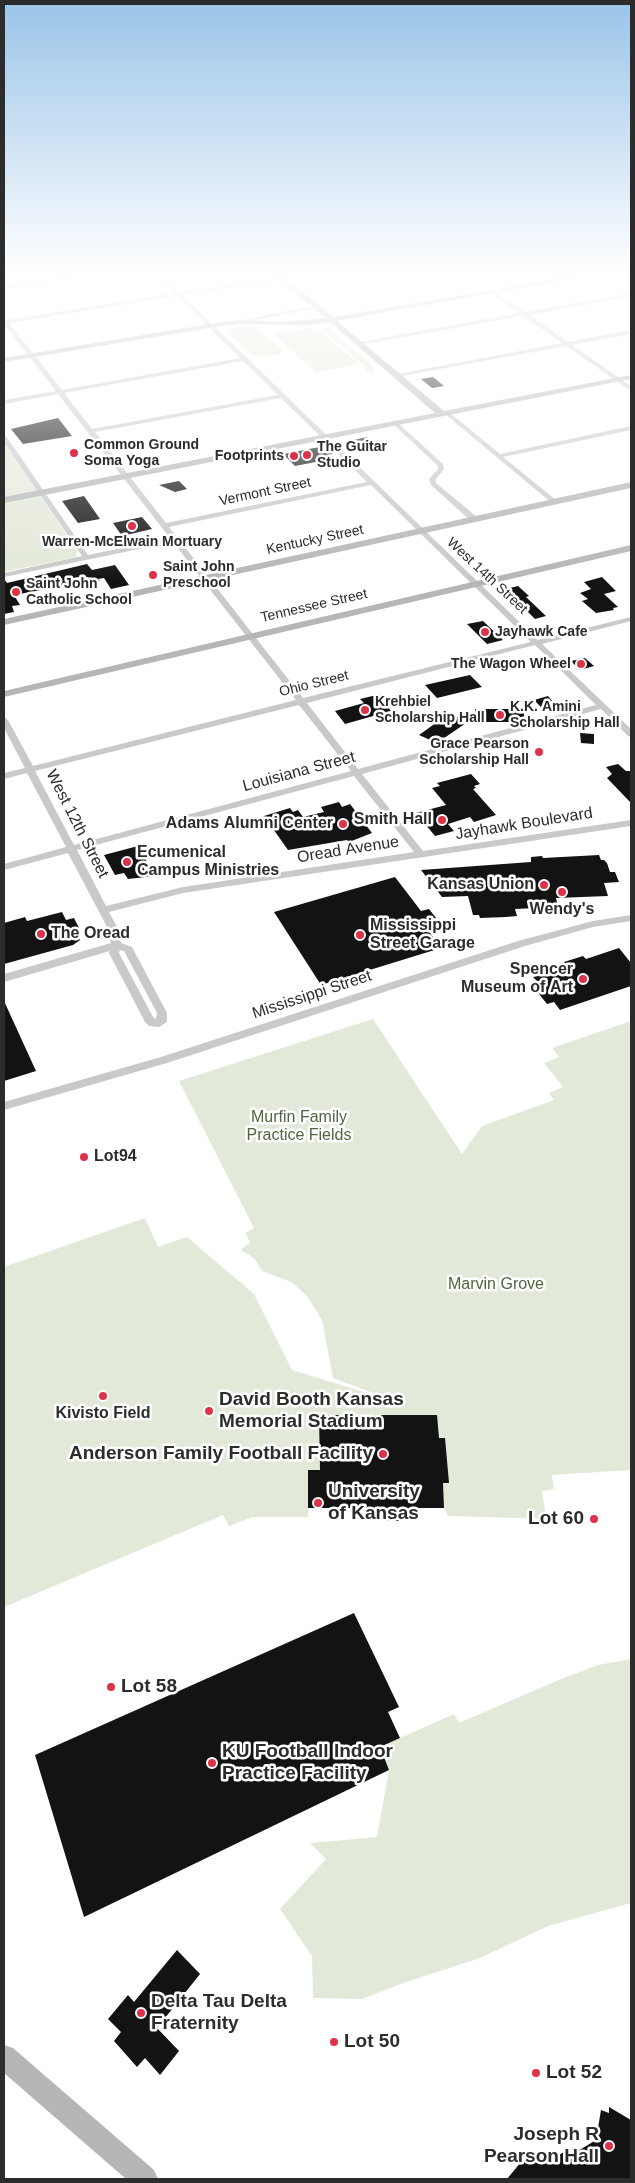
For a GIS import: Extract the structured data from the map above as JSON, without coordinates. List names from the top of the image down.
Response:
{
  "streets": {
    "main road": ["Kentucky Street", "Tennessee Street"],
    "street": [
      "Vermont Street",
      "West 14th Street",
      "Ohio Street",
      "Louisiana Street",
      "West 12th Street",
      "Jayhawk Boulevard",
      "Oread Avenue",
      "Mississippi Street"
    ]
  },
  "crossings": [
    ["Vermont Street", "West 14th Street"],
    ["Kentucky Street", "West 14th Street"],
    ["West 14th Street", "Tennessee Street"],
    ["West 14th Street", "Ohio Street"],
    ["West 14th Street", "Louisiana Street"],
    ["Ohio Street", "West 12th Street"],
    ["Louisiana Street", "West 12th Street"],
    ["West 12th Street", "Oread Avenue"],
    ["Jayhawk Boulevard", "Oread Avenue"]
  ],
  "parks": ["Murfin Family Practice Fields", "Marvin Grove"],
  "places": [
    "Common Ground Soma Yoga",
    "The Guitar Studio",
    "Footprints",
    "Warren-McElwain Mortuary",
    "Saint John Preschool",
    "Saint John Catholic School",
    "Jayhawk Cafe",
    "The Wagon Wheel",
    "Krehbiel Scholarship Hall",
    "K.K. Amini Scholarship Hall",
    "Grace Pearson Scholarship Hall",
    "Smith Hall",
    "Adams Alumni Center",
    "Ecumenical Campus Ministries",
    "Kansas Union",
    "Wendy's",
    "The Oread",
    "Mississippi Street Garage",
    "Spencer Museum of Art",
    "Lot94",
    "Kivisto Field",
    "David Booth Kansas Memorial Stadium",
    "Anderson Family Football Facility",
    "University of Kansas",
    "Lot 60",
    "Lot 58",
    "KU Football Indoor Practice Facility",
    "Delta Tau Delta Fraternity",
    "Lot 50",
    "Lot 52",
    "Joseph R Pearson Hall"
  ]
}
